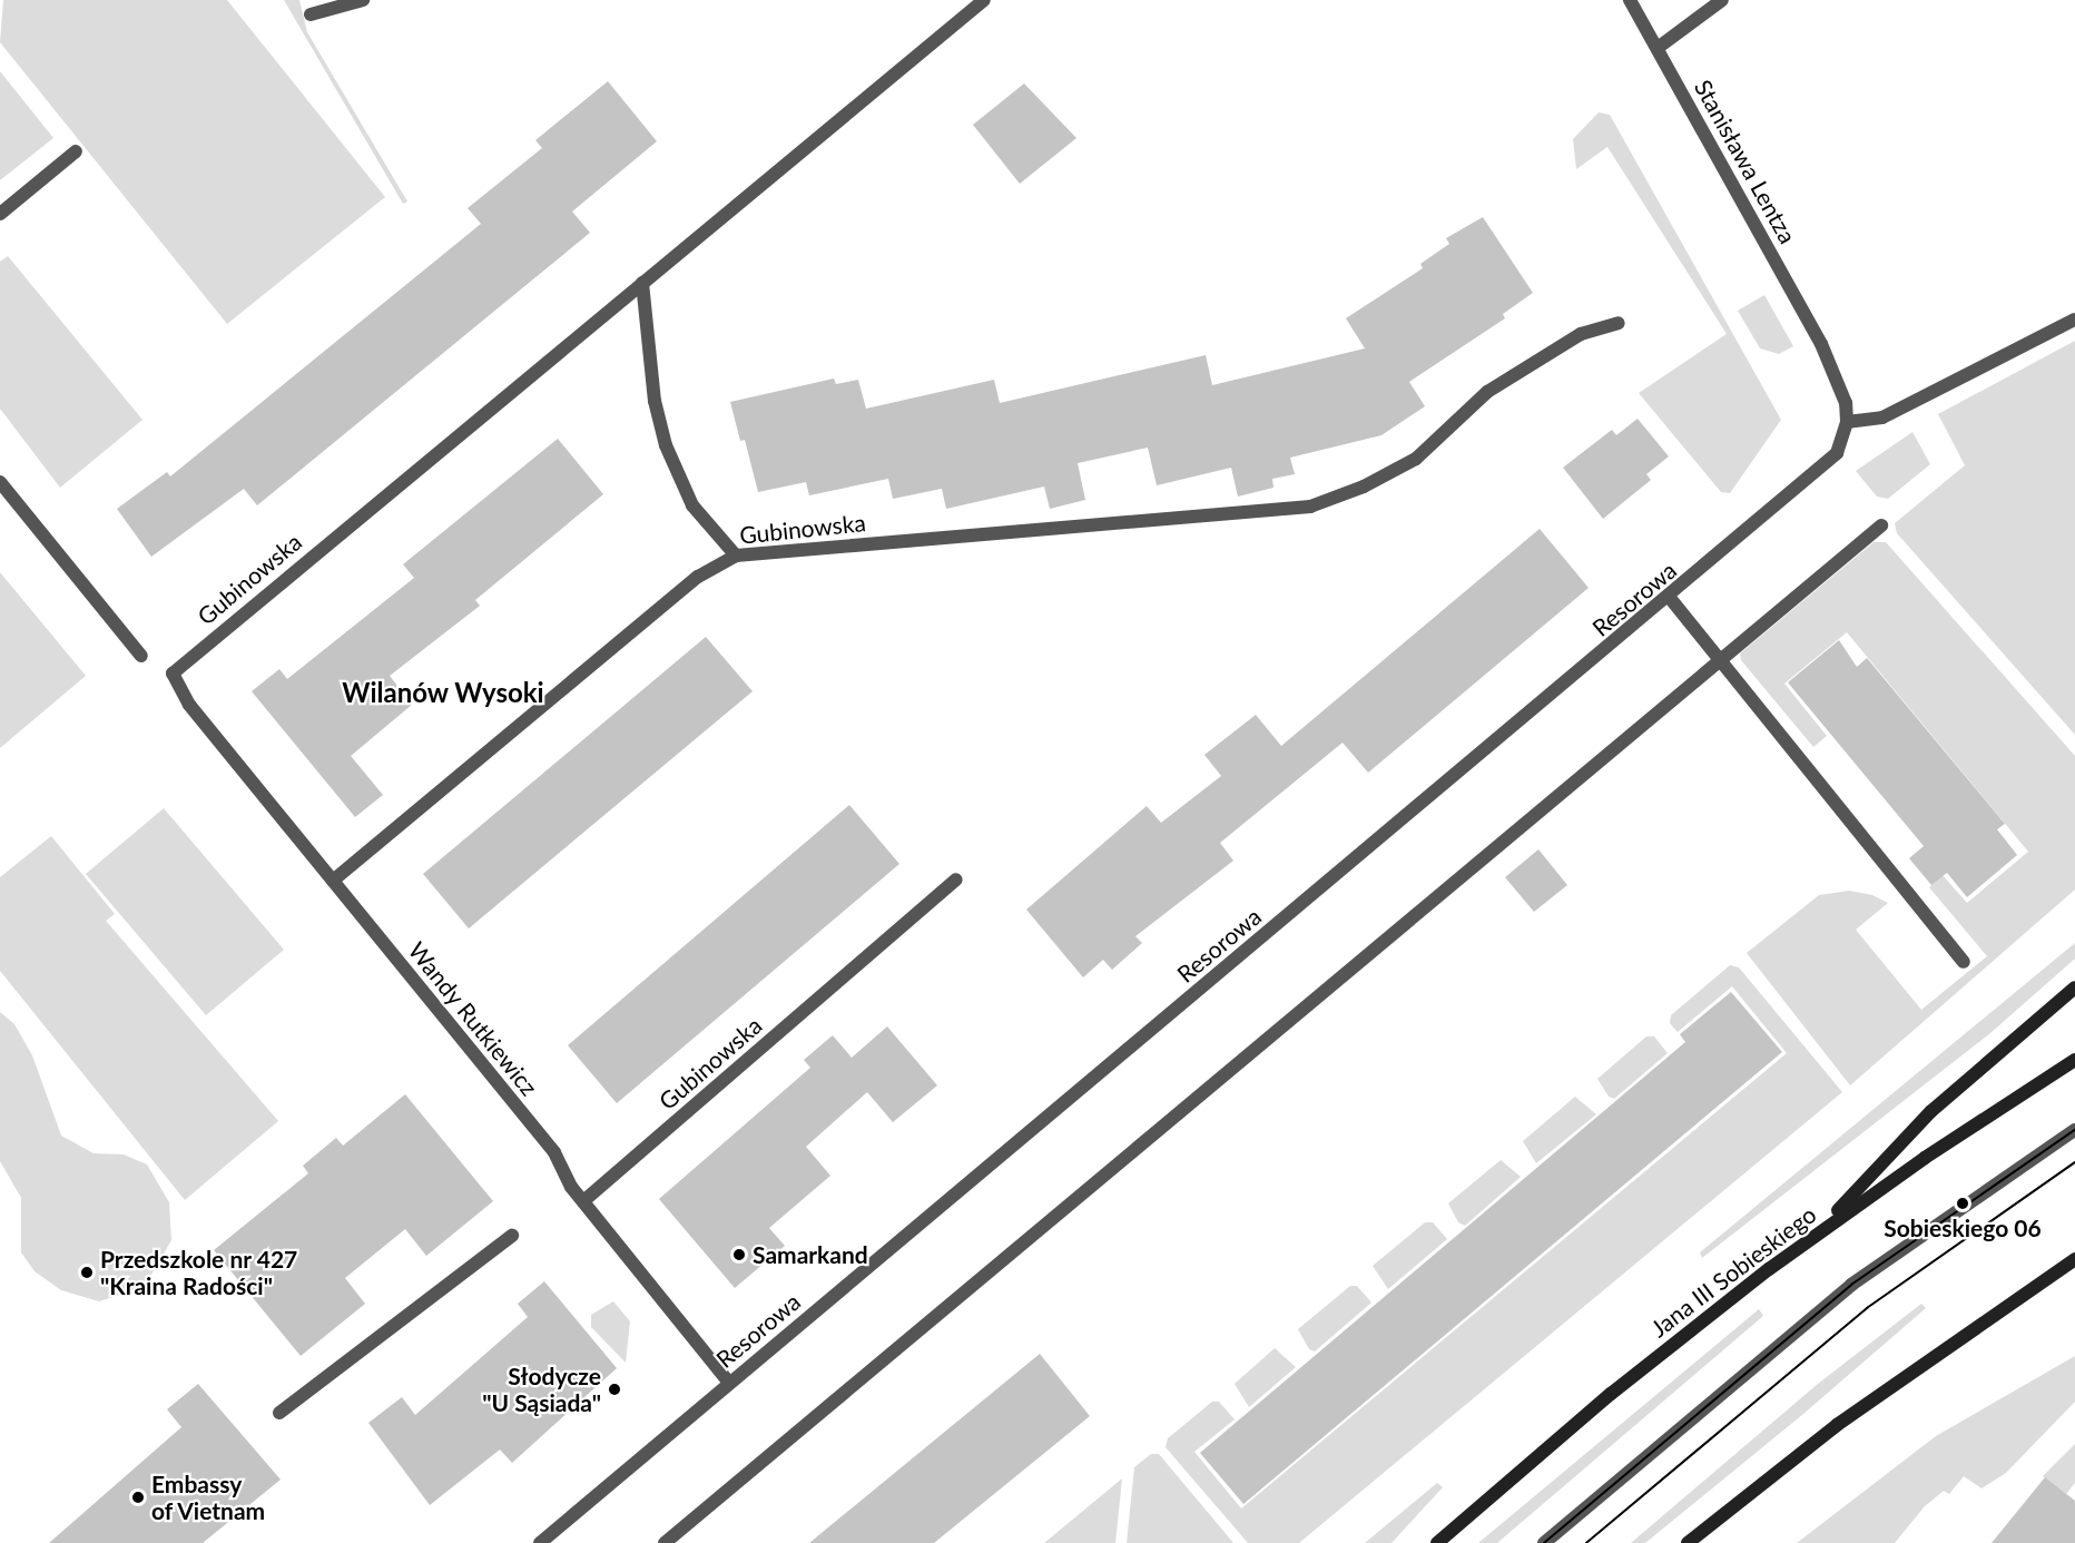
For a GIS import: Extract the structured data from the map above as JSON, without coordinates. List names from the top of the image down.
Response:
{
  "streets": {
    "main road": ["Jana III Sobieskiego"],
    "street": [
      "Stanisława Lentza",
      "Gubinowska",
      "Resorowa",
      "Wandy Rutkiewicz"
    ]
  },
  "crossings": [
    ["Stanisława Lentza", "Resorowa"],
    ["Gubinowska", "Wandy Rutkiewicz"],
    ["Resorowa", "Wandy Rutkiewicz"]
  ],
  "districts": ["Wilanów Wysoki"],
  "places": [
    "Sobieskiego 06",
    "Samarkand",
    "Przedszkole nr 427 \"Kraina Radości\"",
    "Słodycze \"U Sąsiada\"",
    "Embassy of Vietnam"
  ]
}
